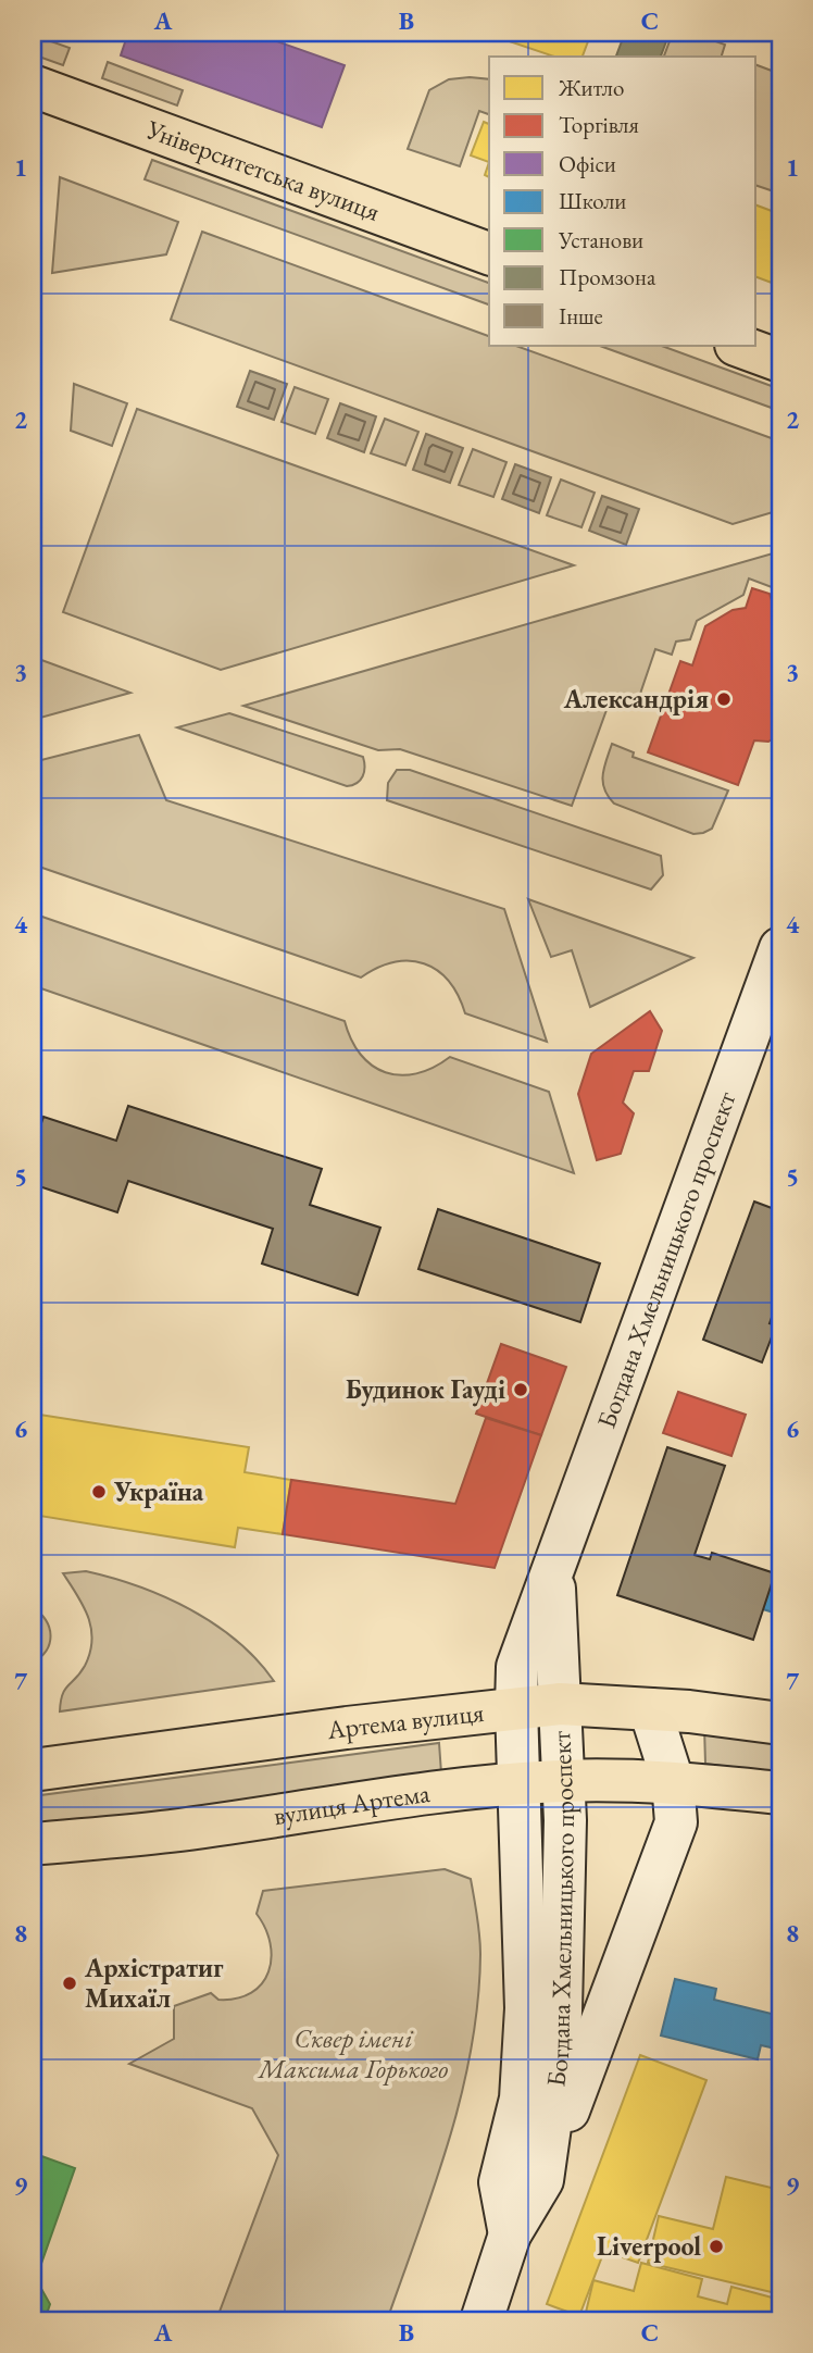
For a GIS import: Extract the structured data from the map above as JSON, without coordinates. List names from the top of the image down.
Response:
{
  "streets": {
    "main road": [
      "Університетська вулиця",
      "Богдана Хмельницького проспект",
      "Артема вулиця",
      "вулиця Артема"
    ]
  },
  "crossings": [
    ["Богдана Хмельницького проспект", "Артема вулиця"],
    ["Богдана Хмельницького проспект", "вулиця Артема"]
  ],
  "parks": ["Сквер імені Максима Горького"],
  "places": [
    "Александрія",
    "Будинок Гауді",
    "Україна",
    "Архістратиг Михаїл",
    "Liverpool"
  ],
  "legend": [
    "Житло",
    "Торгівля",
    "Офіси",
    "Школи",
    "Установи",
    "Промзона",
    "Інше"
  ],
  "grid": {
    "columns": ["A", "B", "C"],
    "rows": [
      "1",
      "2",
      "3",
      "4",
      "5",
      "6",
      "7",
      "8",
      "9"
    ]
  }
}
